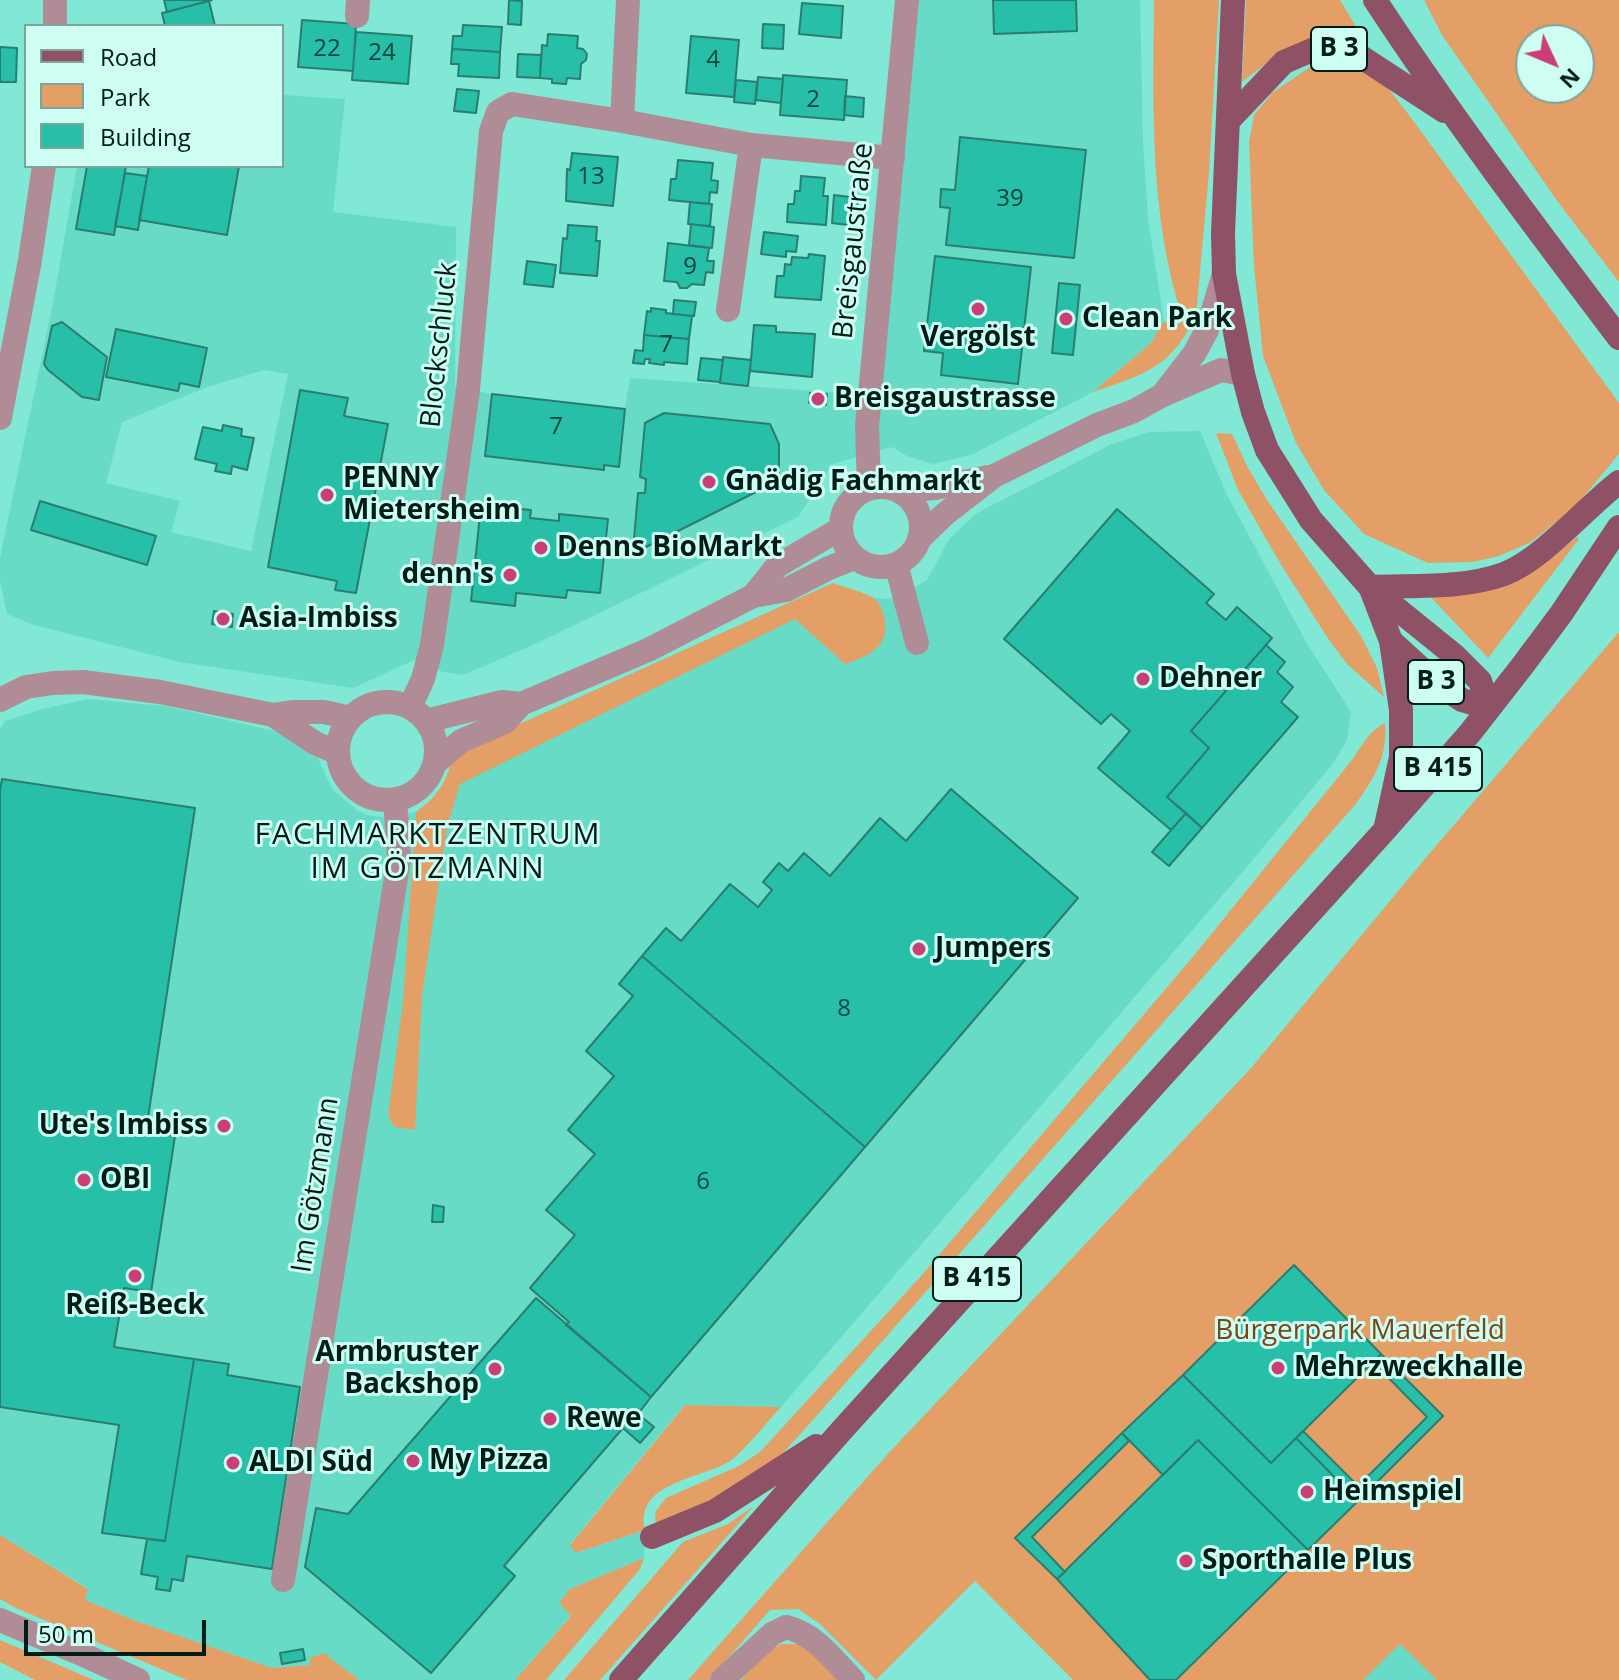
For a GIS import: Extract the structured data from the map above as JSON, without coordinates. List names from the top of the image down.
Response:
{
  "streets": {
    "main road": ["B 3", "B 415"],
    "street": ["Breisgaustraße", "Blockschluck", "Im Götzmann"]
  },
  "crossings": [
    ["B 3", "B 415"],
    ["Breisgaustraße", "Blockschluck"],
    ["Blockschluck", "Im Götzmann"]
  ],
  "districts": ["FACHMARKTZENTRUM IM GÖTZMANN"],
  "parks": ["Bürgerpark Mauerfeld"],
  "places": [
    "Vergölst",
    "Clean Park",
    "Breisgaustrasse",
    "Gnädig Fachmarkt",
    "PENNY Mietersheim",
    "Denns BioMarkt",
    "denn's",
    "Asia-Imbiss",
    "Dehner",
    "Jumpers",
    "Ute's Imbiss",
    "OBI",
    "Reiß-Beck",
    "Mehrzweckhalle",
    "Armbruster Backshop",
    "Rewe",
    "My Pizza",
    "ALDI Süd",
    "Heimspiel",
    "Sporthalle Plus"
  ],
  "house_numbers": [
    "22",
    "24",
    "4",
    "2",
    "13",
    "39",
    "9",
    "7",
    "7",
    "8",
    "6"
  ],
  "legend": ["Road", "Park", "Building"],
  "scale_bar": "50 m",
  "north": "bottom right"
}
